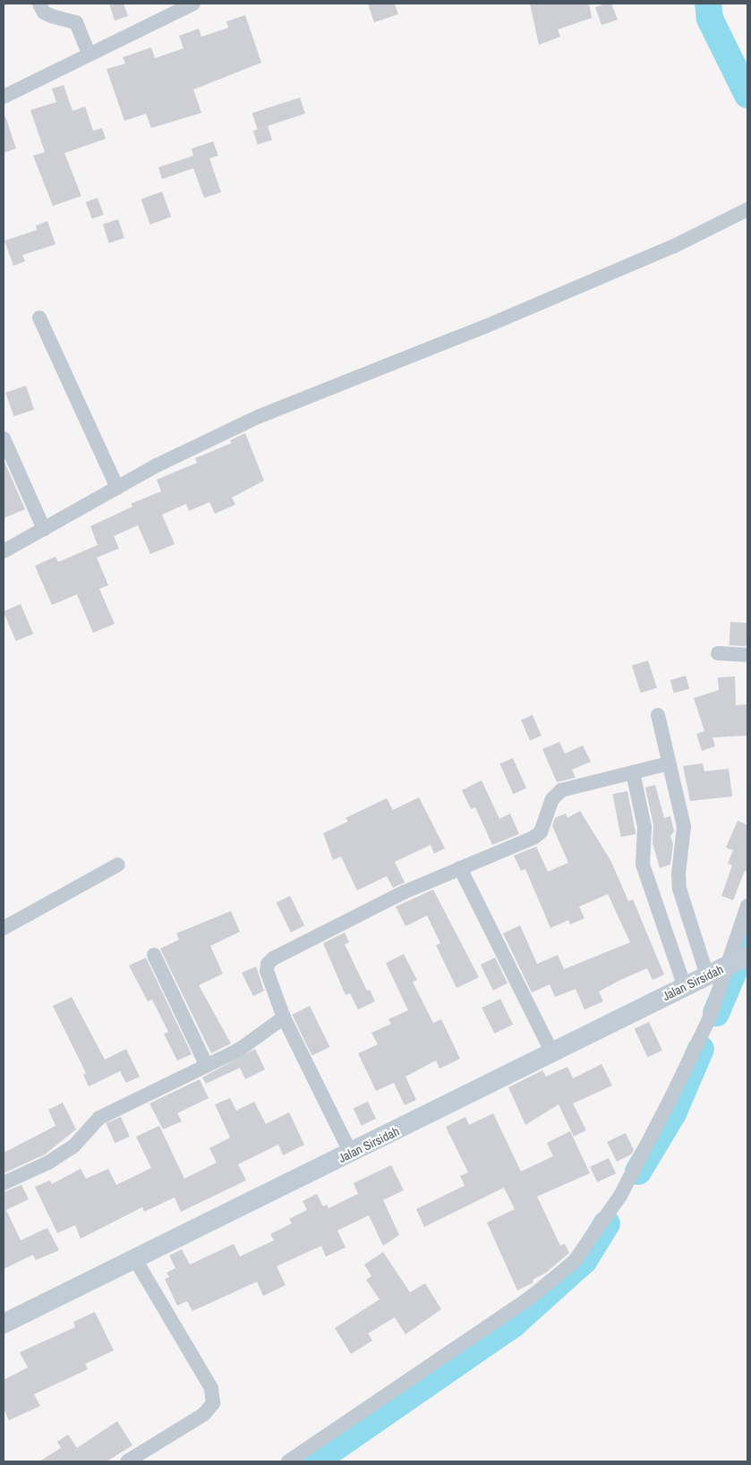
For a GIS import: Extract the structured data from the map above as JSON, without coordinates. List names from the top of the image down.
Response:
{
  "streets": {
    "street": ["Jalan Sirsidah"]
  }
}
